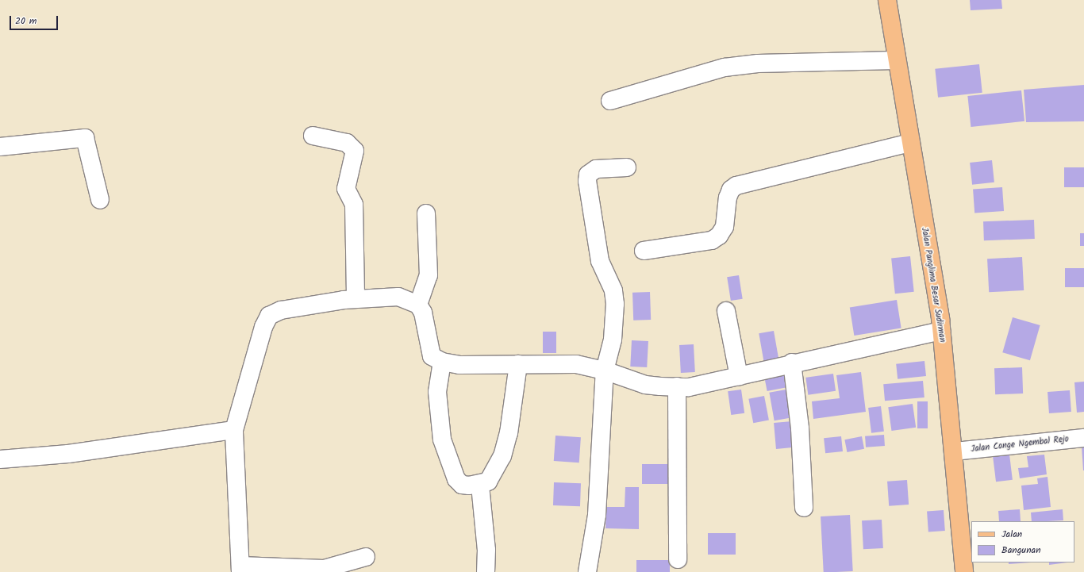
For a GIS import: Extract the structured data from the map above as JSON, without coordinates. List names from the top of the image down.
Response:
{
  "streets": {
    "main road": ["Jalan Panglima Besar Sudirman"],
    "street": ["Jalan Conge Ngembal Rejo"]
  },
  "crossings": [
    ["Jalan Panglima Besar Sudirman", "Jalan Conge Ngembal Rejo"]
  ],
  "legend": ["Jalan", "Bangunan"],
  "scale_bar": "20 m"
}
